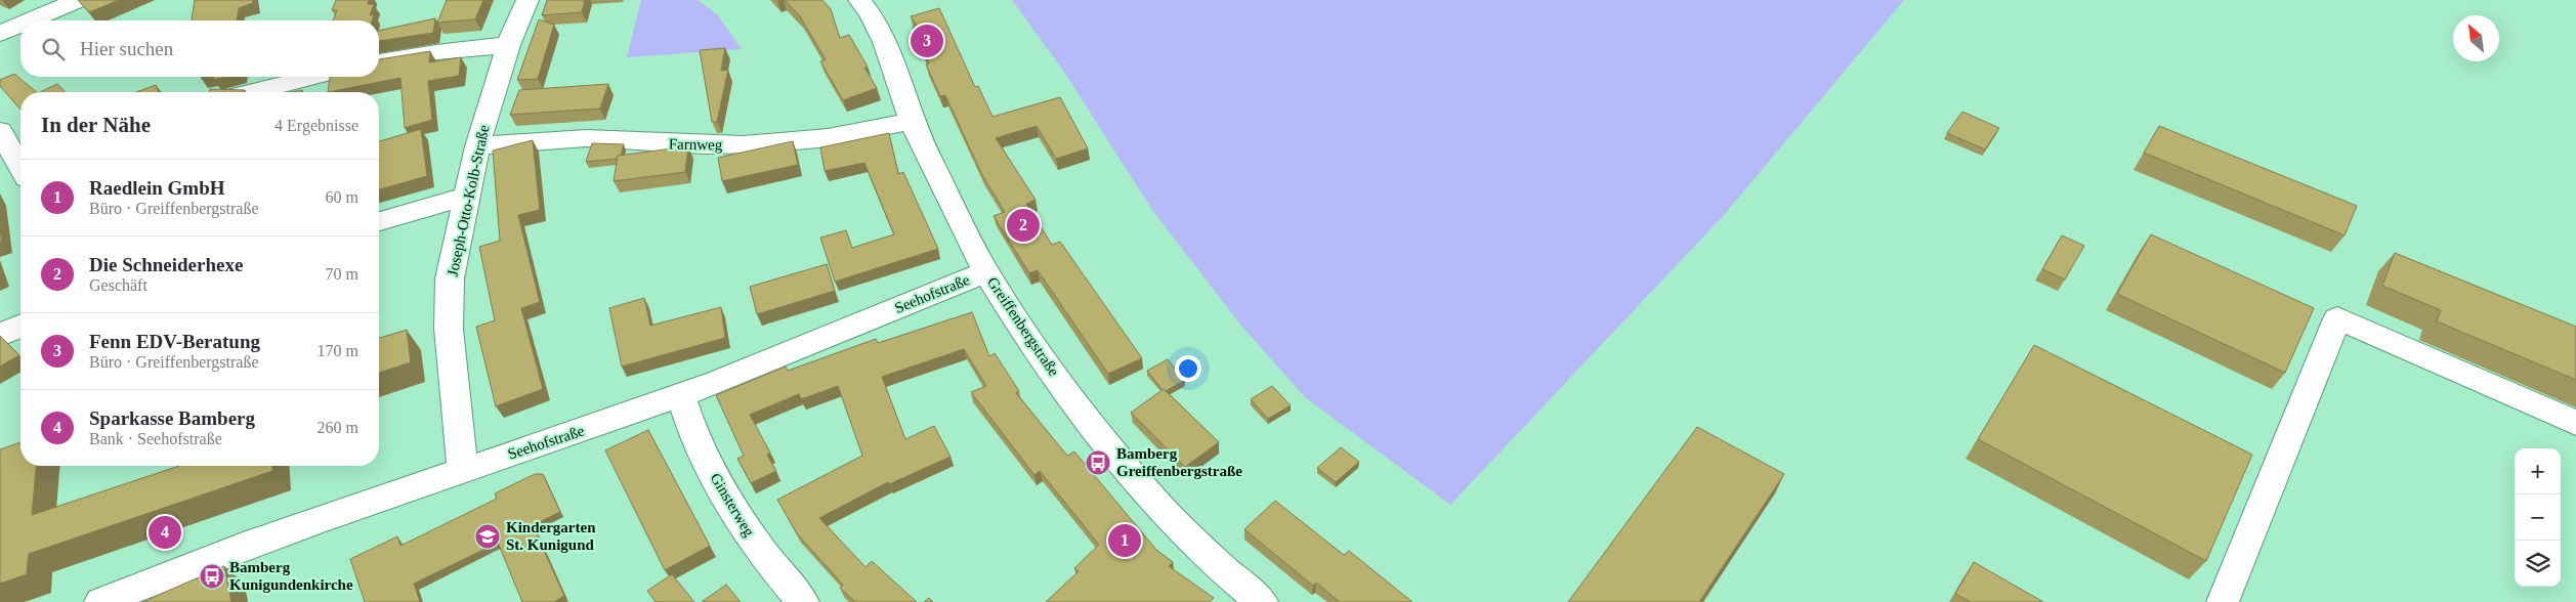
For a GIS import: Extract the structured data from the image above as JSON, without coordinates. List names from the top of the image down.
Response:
{
  "streets": {
    "street": [
      "Farnweg",
      "Joseph-Otto-Kolb-Straße",
      "Seehofstraße",
      "Greiffenbergstraße",
      "Ginsterweg"
    ]
  },
  "crossings": [
    ["Farnweg", "Joseph-Otto-Kolb-Straße"],
    ["Farnweg", "Greiffenbergstraße"],
    ["Joseph-Otto-Kolb-Straße", "Seehofstraße"],
    ["Seehofstraße", "Greiffenbergstraße"],
    ["Seehofstraße", "Ginsterweg"]
  ],
  "places": {
    "bus stop": ["Bamberg Greiffenbergstraße", "Bamberg Kunigundenkirche"],
    "school or university": ["Kindergarten St. Kunigund"]
  },
  "north": "top left",
  "page": {
    "search": "Hier suchen",
    "pins": [
      "3",
      "2",
      "4",
      "1"
    ],
    "heading": ["In der Nähe", "4 Ergebnisse"],
    "list": [
      {
        "mark": "1",
        "name": "Raedlein GmbH",
        "note": "Büro · Greiffenbergstraße",
        "value": "60 m"
      },
      {
        "mark": "2",
        "name": "Die Schneiderhexe",
        "note": "Geschäft",
        "value": "70 m"
      },
      {
        "mark": "3",
        "name": "Fenn EDV-Beratung",
        "note": "Büro · Greiffenbergstraße",
        "value": "170 m"
      },
      {
        "mark": "4",
        "name": "Sparkasse Bamberg",
        "note": "Bank · Seehofstraße",
        "value": "260 m"
      }
    ],
    "map_buttons": ["+", "−"]
  }
}
